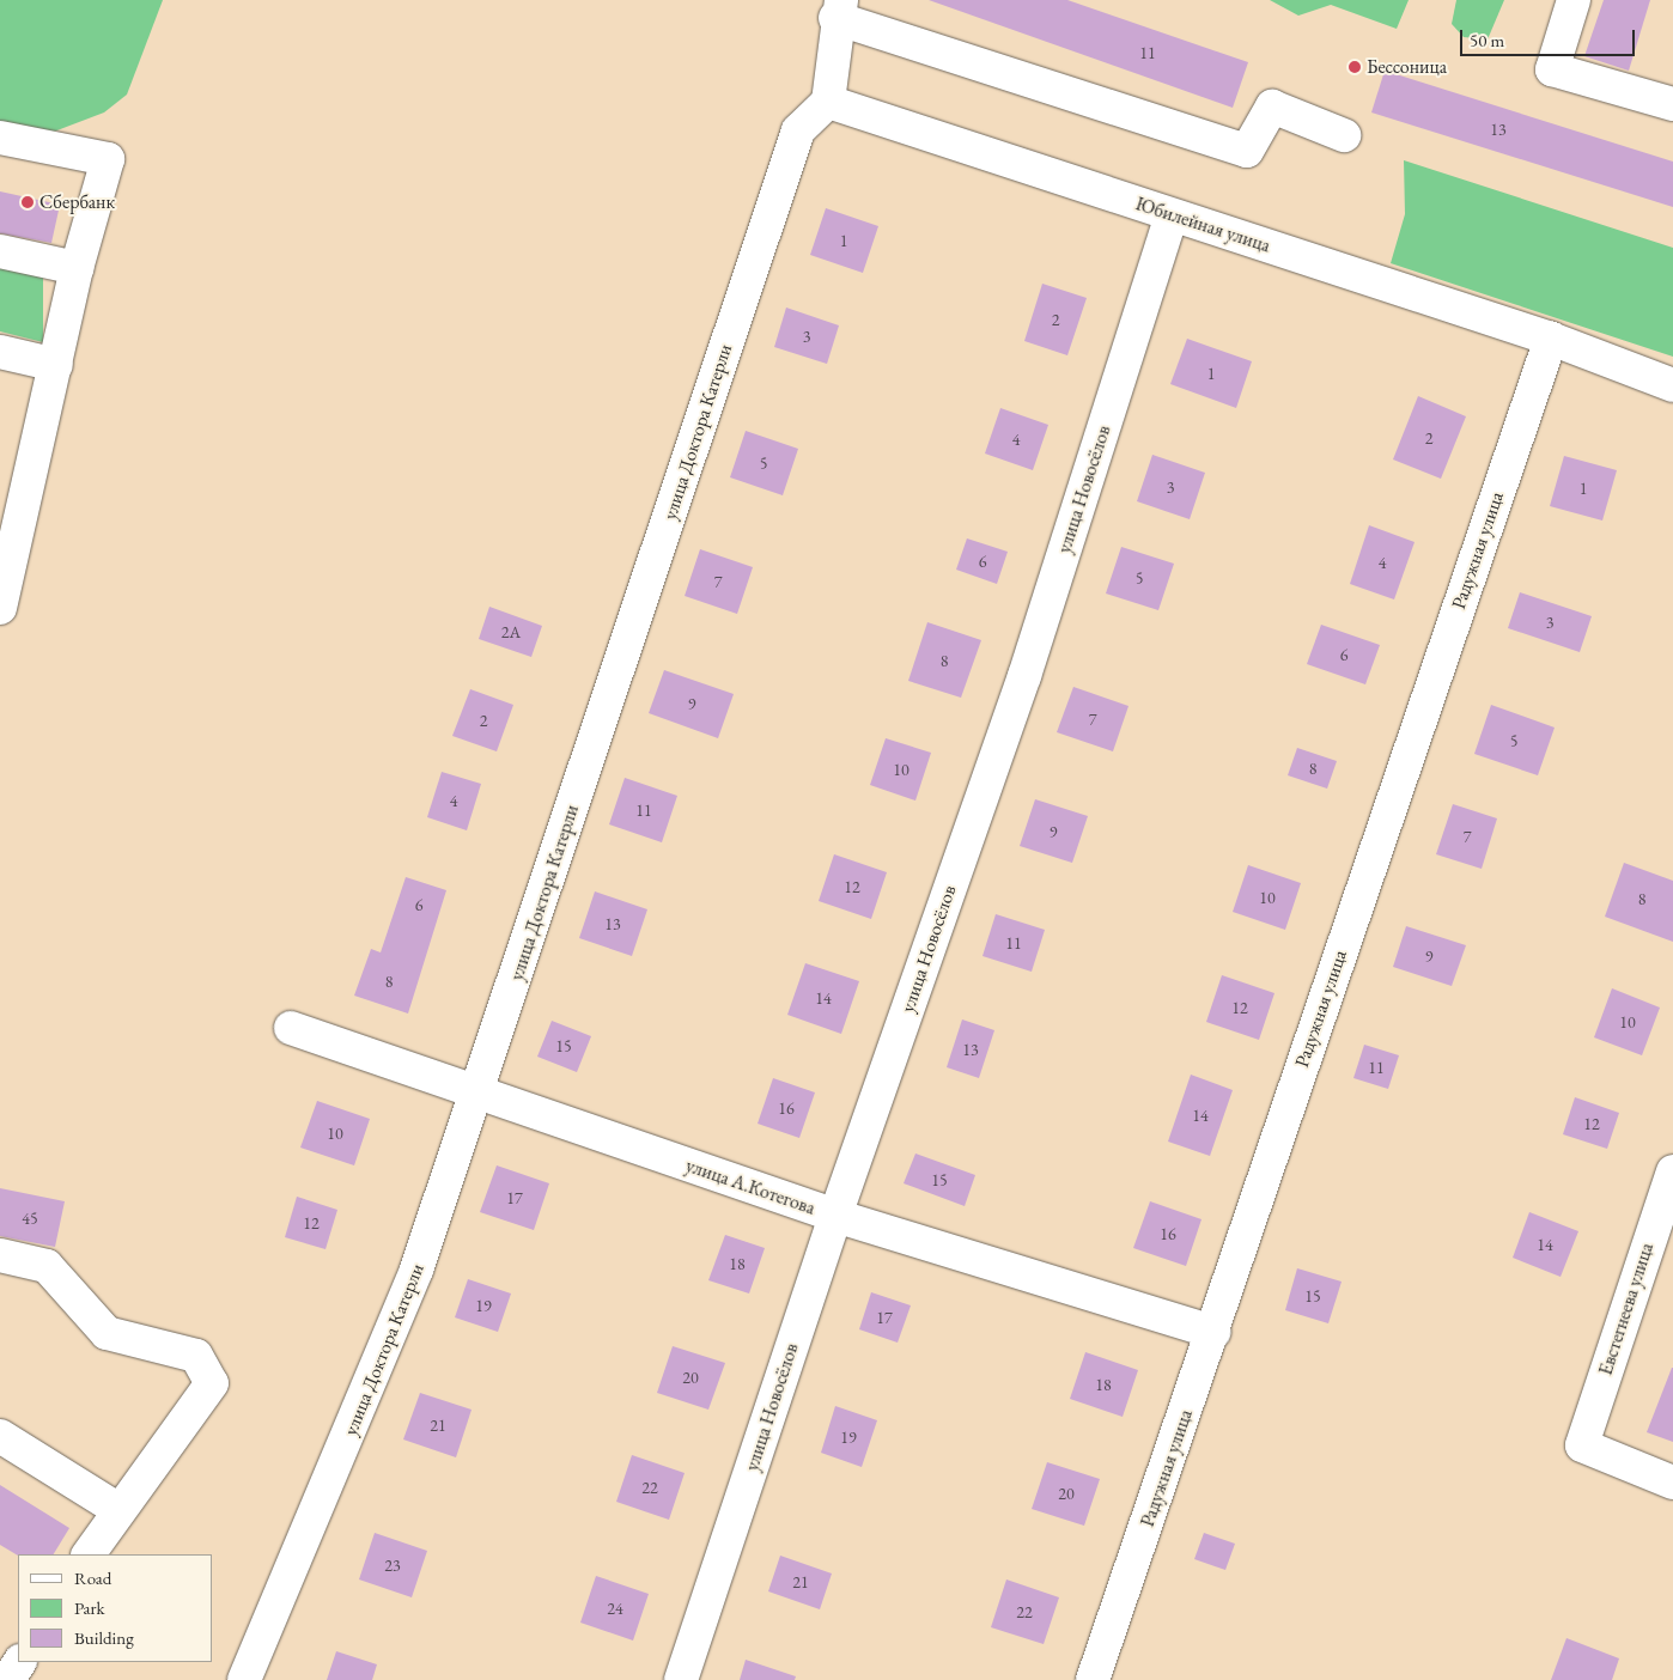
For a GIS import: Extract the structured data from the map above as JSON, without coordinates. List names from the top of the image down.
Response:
{
  "streets": {
    "street": [
      "Юбилейная улица",
      "улица Доктора Катерли",
      "улица Новосёлов",
      "Радужная улица",
      "улица А.Котегова",
      "Евстегнеева улица"
    ]
  },
  "crossings": [
    ["Юбилейная улица", "улица Доктора Катерли"],
    ["Юбилейная улица", "улица Новосёлов"],
    ["Юбилейная улица", "Радужная улица"],
    ["улица Доктора Катерли", "улица А.Котегова"],
    ["улица Новосёлов", "улица А.Котегова"],
    ["Радужная улица", "улица А.Котегова"]
  ],
  "places": ["Бессоница", "Сбербанк"],
  "house_numbers": [
    "11",
    "13",
    "1",
    "2",
    "3",
    "1",
    "2",
    "4",
    "5",
    "3",
    "1",
    "6",
    "4",
    "5",
    "7",
    "3",
    "2А",
    "6",
    "8",
    "9",
    "7",
    "2",
    "5",
    "8",
    "10",
    "4",
    "11",
    "9",
    "7",
    "12",
    "10",
    "8",
    "6",
    "13",
    "11",
    "9",
    "8",
    "14",
    "12",
    "10",
    "15",
    "13",
    "11",
    "16",
    "14",
    "12",
    "10",
    "15",
    "17",
    "45",
    "12",
    "16",
    "14",
    "18",
    "15",
    "19",
    "17",
    "20",
    "18",
    "21",
    "19",
    "22",
    "20",
    "23",
    "21",
    "24",
    "22"
  ],
  "legend": ["Road", "Park", "Building"],
  "scale_bar": "50 m"
}
